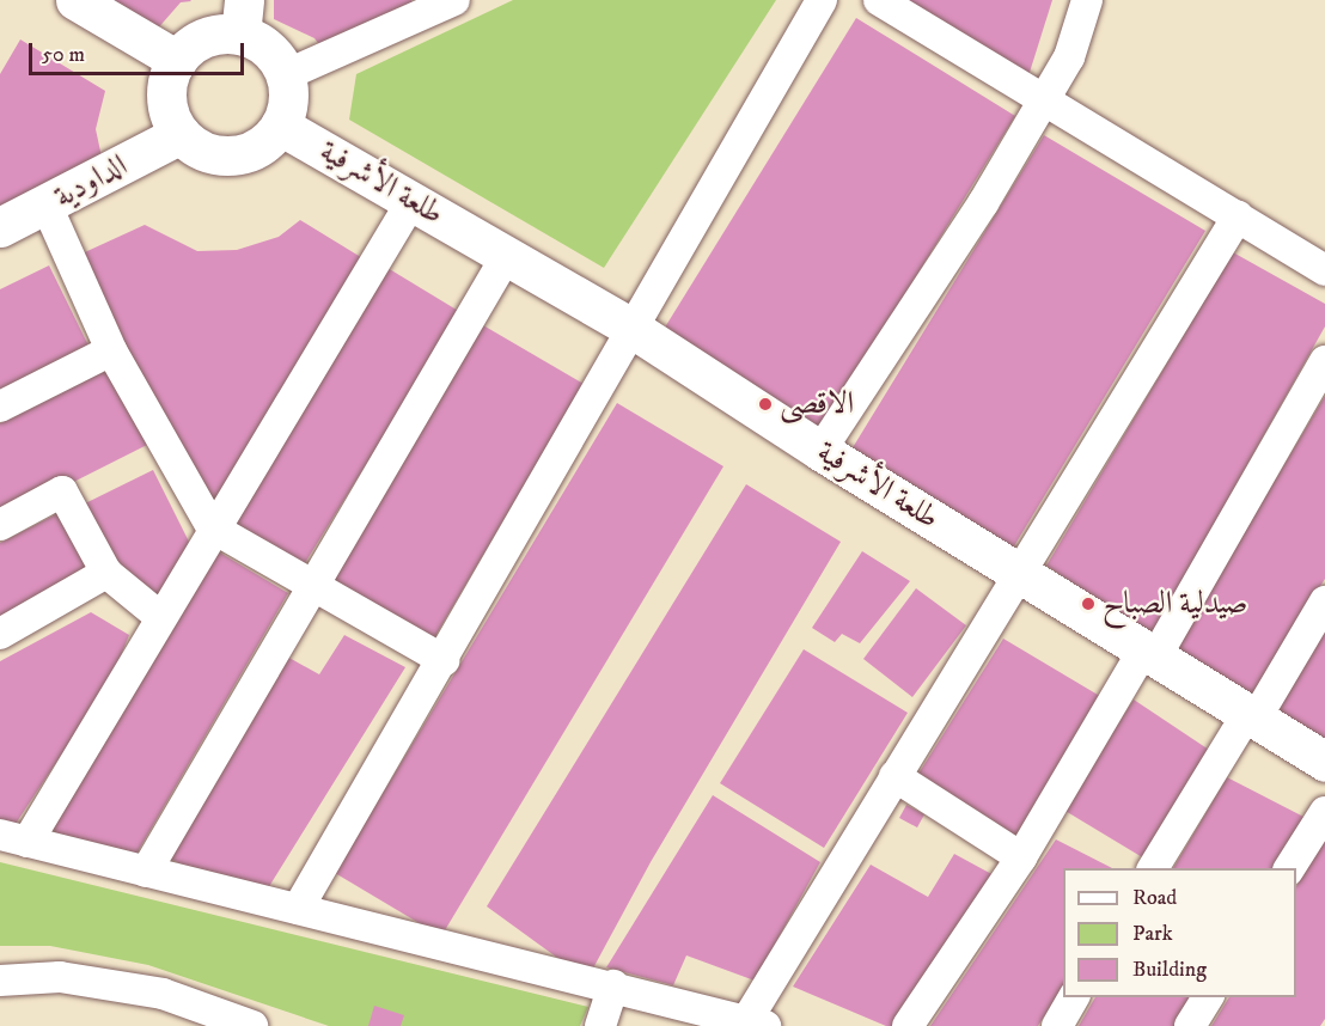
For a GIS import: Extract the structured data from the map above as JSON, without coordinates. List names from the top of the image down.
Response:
{
  "streets": {
    "main road": ["الداودية", "طلعة الأشرفية"]
  },
  "crossings": [
    ["الداودية", "طلعة الأشرفية"]
  ],
  "places": ["الاقصى", "صيدلية الصباح"],
  "legend": ["Road", "Park", "Building"],
  "scale_bar": "50 m"
}
